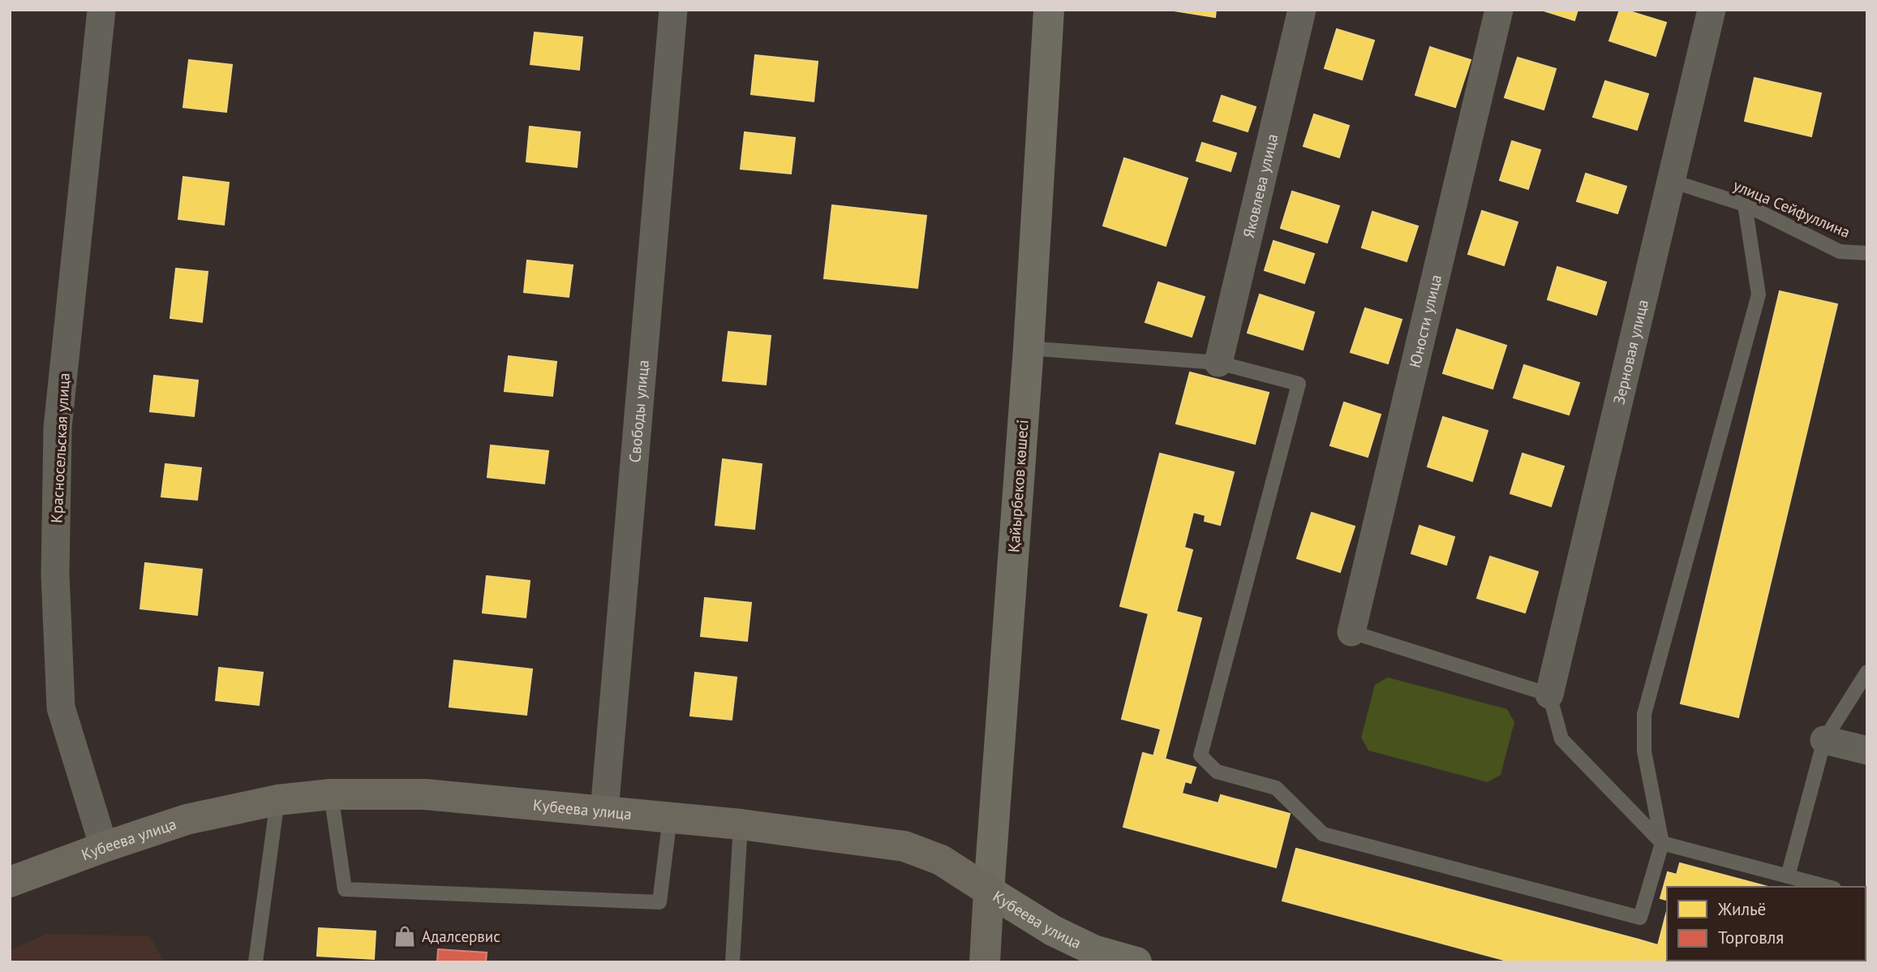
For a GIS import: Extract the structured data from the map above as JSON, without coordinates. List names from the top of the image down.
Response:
{
  "streets": {
    "highway": ["Қайырбеков көшесі", "Кубеева улица"],
    "street": [
      "Яковлева улица",
      "Юности улица",
      "Зерновая улица",
      "Свободы улица",
      "Красносельская улица"
    ],
    "lane": ["улица Сейфуллина"]
  },
  "crossings": [
    ["улица Сейфуллина", "Зерновая улица"],
    ["Свободы улица", "Кубеева улица"],
    ["Красносельская улица", "Кубеева улица"],
    ["Қайырбеков көшесі", "Кубеева улица"]
  ],
  "places": {
    "shop": ["Адалсервис"]
  },
  "legend": ["Жильё", "Торговля"]
}
